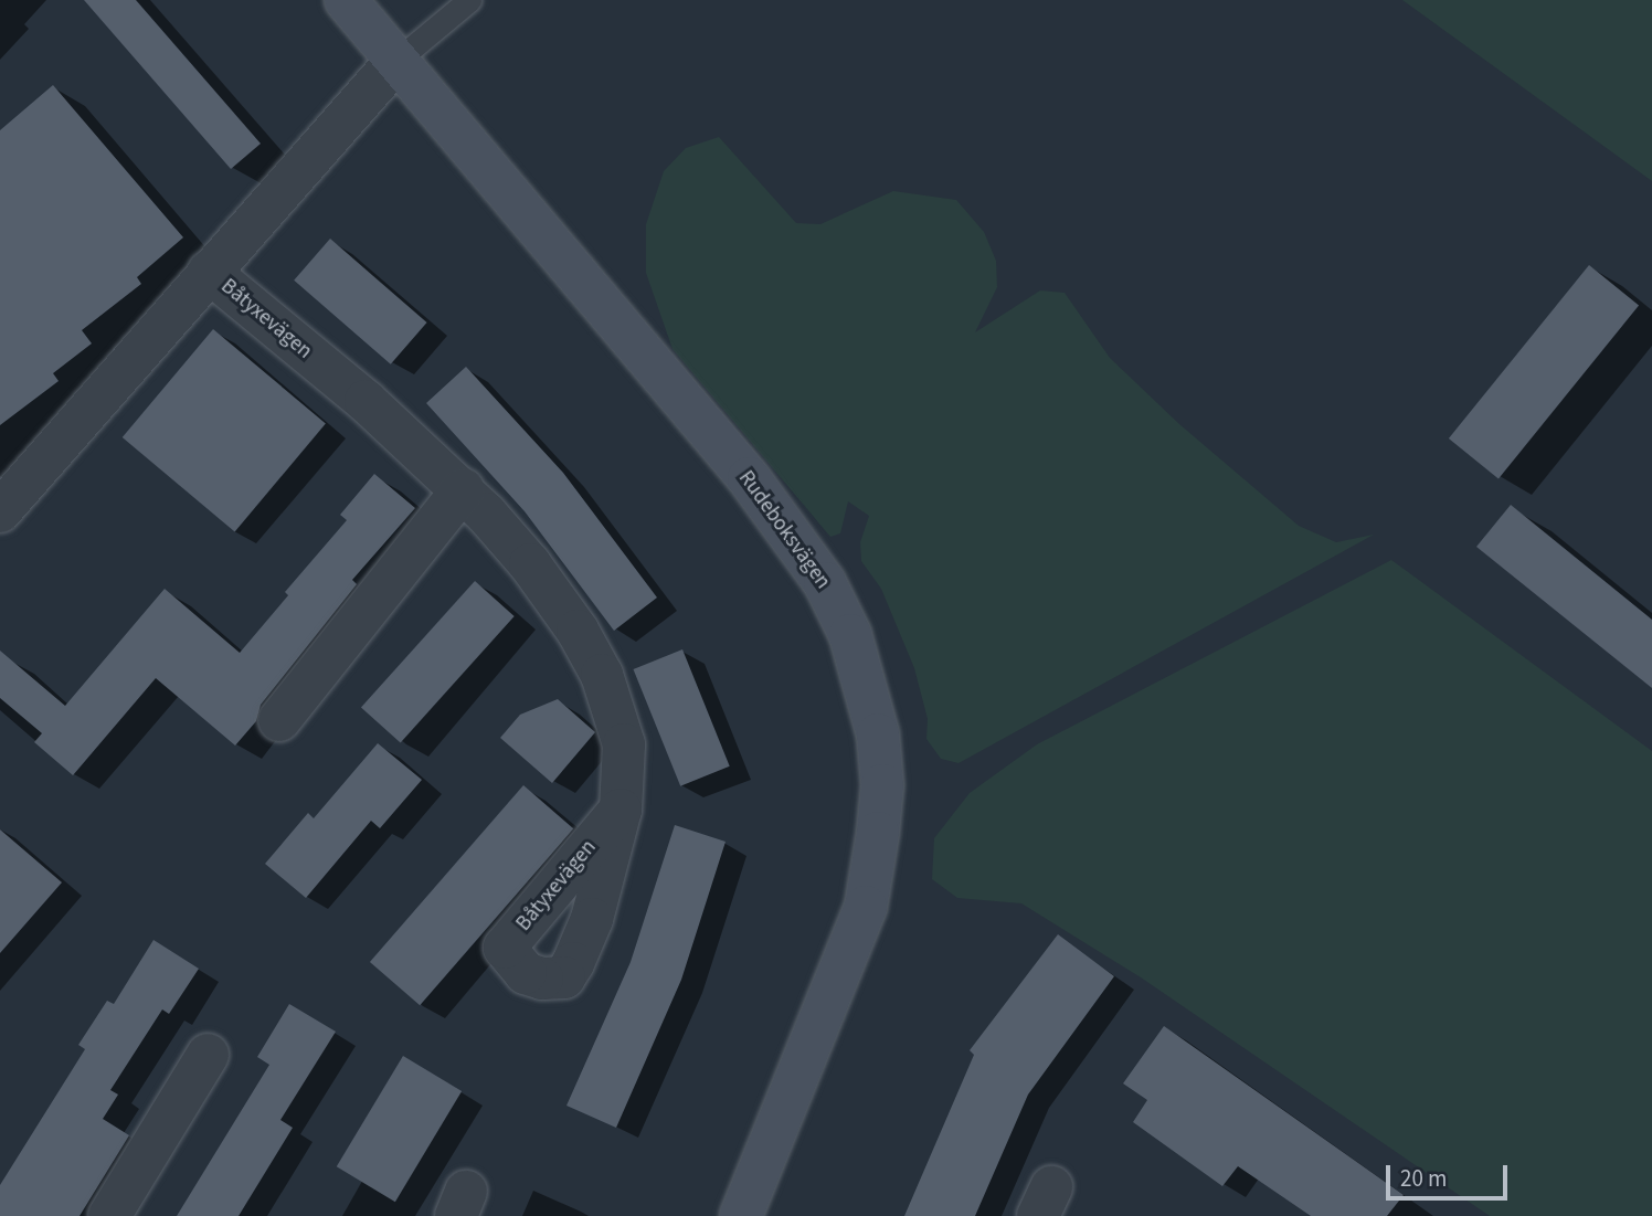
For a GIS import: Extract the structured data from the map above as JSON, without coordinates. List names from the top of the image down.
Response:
{
  "streets": {
    "street": ["Båtyxevägen", "Rudeboksvägen"]
  },
  "crossings": [
    ["Båtyxevägen", "Rudeboksvägen"]
  ],
  "scale_bar": "20 m"
}
